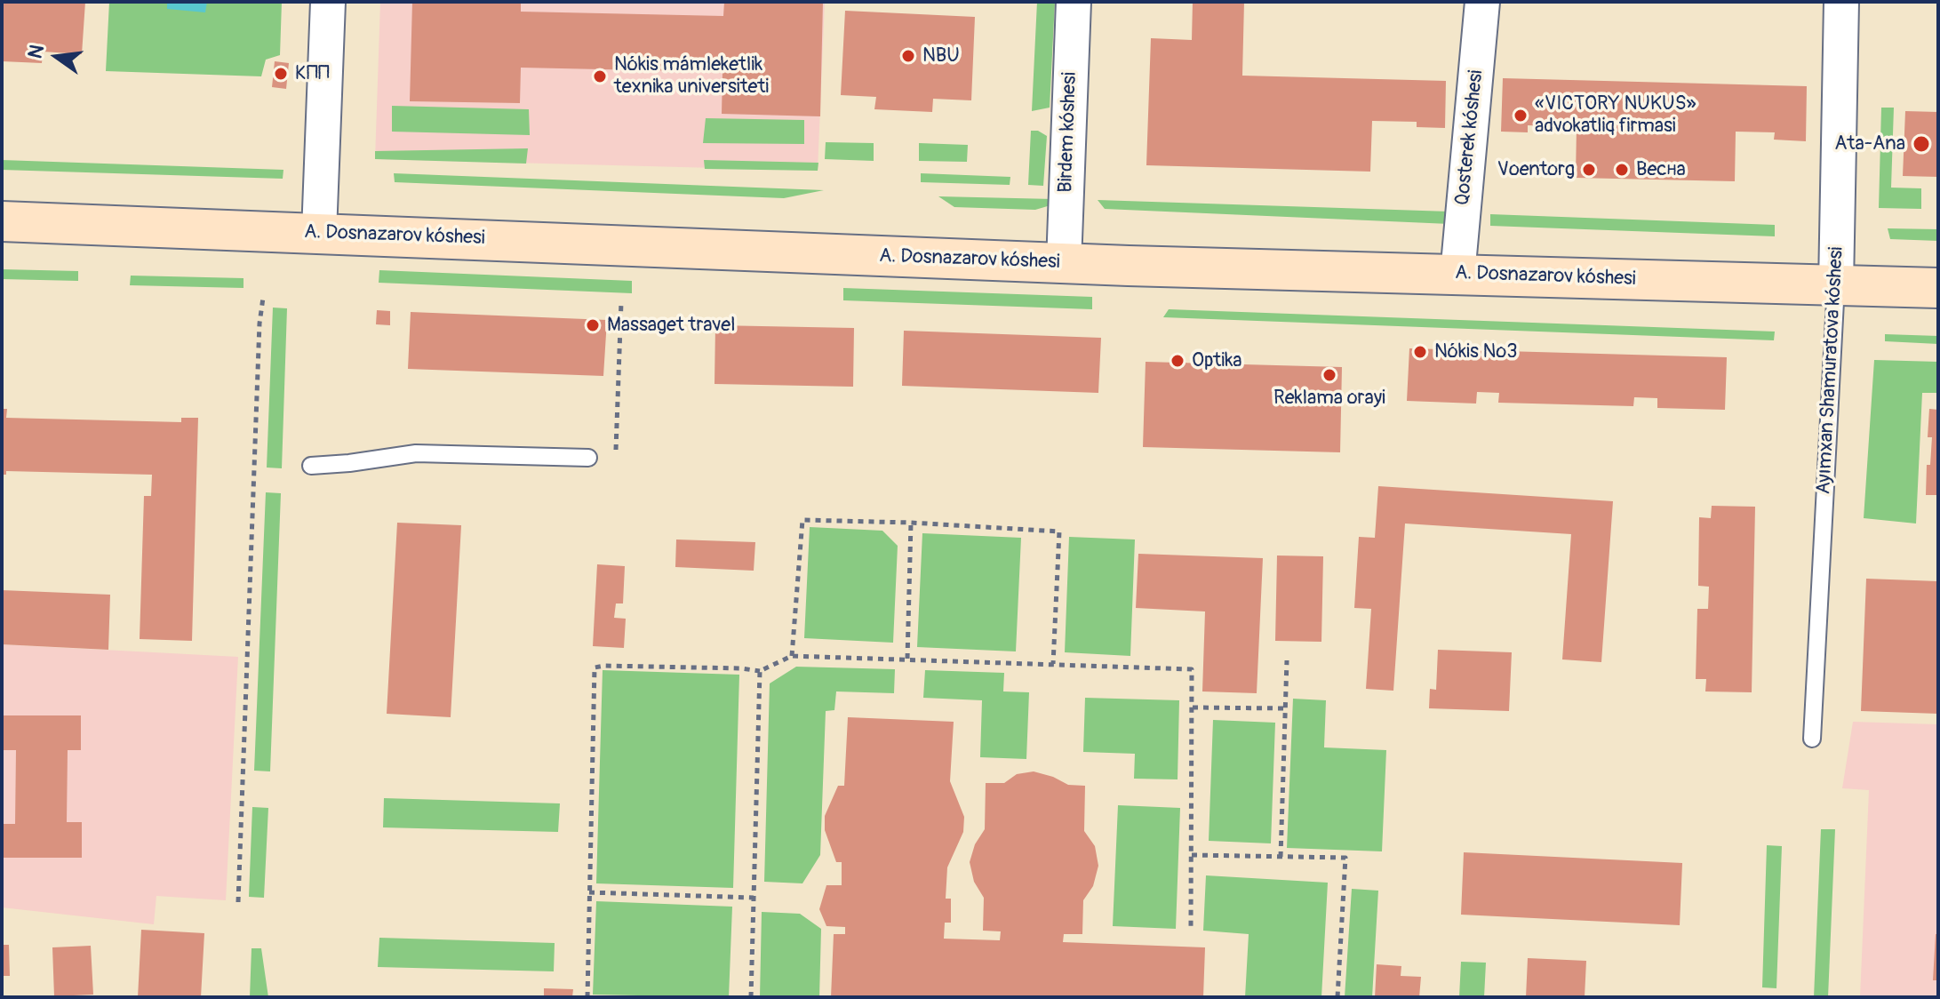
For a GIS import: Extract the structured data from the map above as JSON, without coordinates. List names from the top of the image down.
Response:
{
  "streets": {
    "main road": ["A. Dosnazarov kóshesi"],
    "street": ["Birdem kóshesi", "Qosterek kóshesi", "Ayımxan Shamuratova kóshesi"]
  },
  "crossings": [
    ["Birdem kóshesi", "A. Dosnazarov kóshesi"],
    ["Qosterek kóshesi", "A. Dosnazarov kóshesi"],
    ["A. Dosnazarov kóshesi", "Ayımxan Shamuratova kóshesi"]
  ],
  "places": [
    "NBU",
    "КПП",
    "Nókis mámleketlik texnika universiteti",
    "«VICTORY NUKUS» advokatliq firmasi",
    "Ata-Ana",
    "Voentorg",
    "Весна",
    "Massaget travel",
    "Nókis №3",
    "Optika",
    "Reklama orayi"
  ],
  "north": "left"
}
